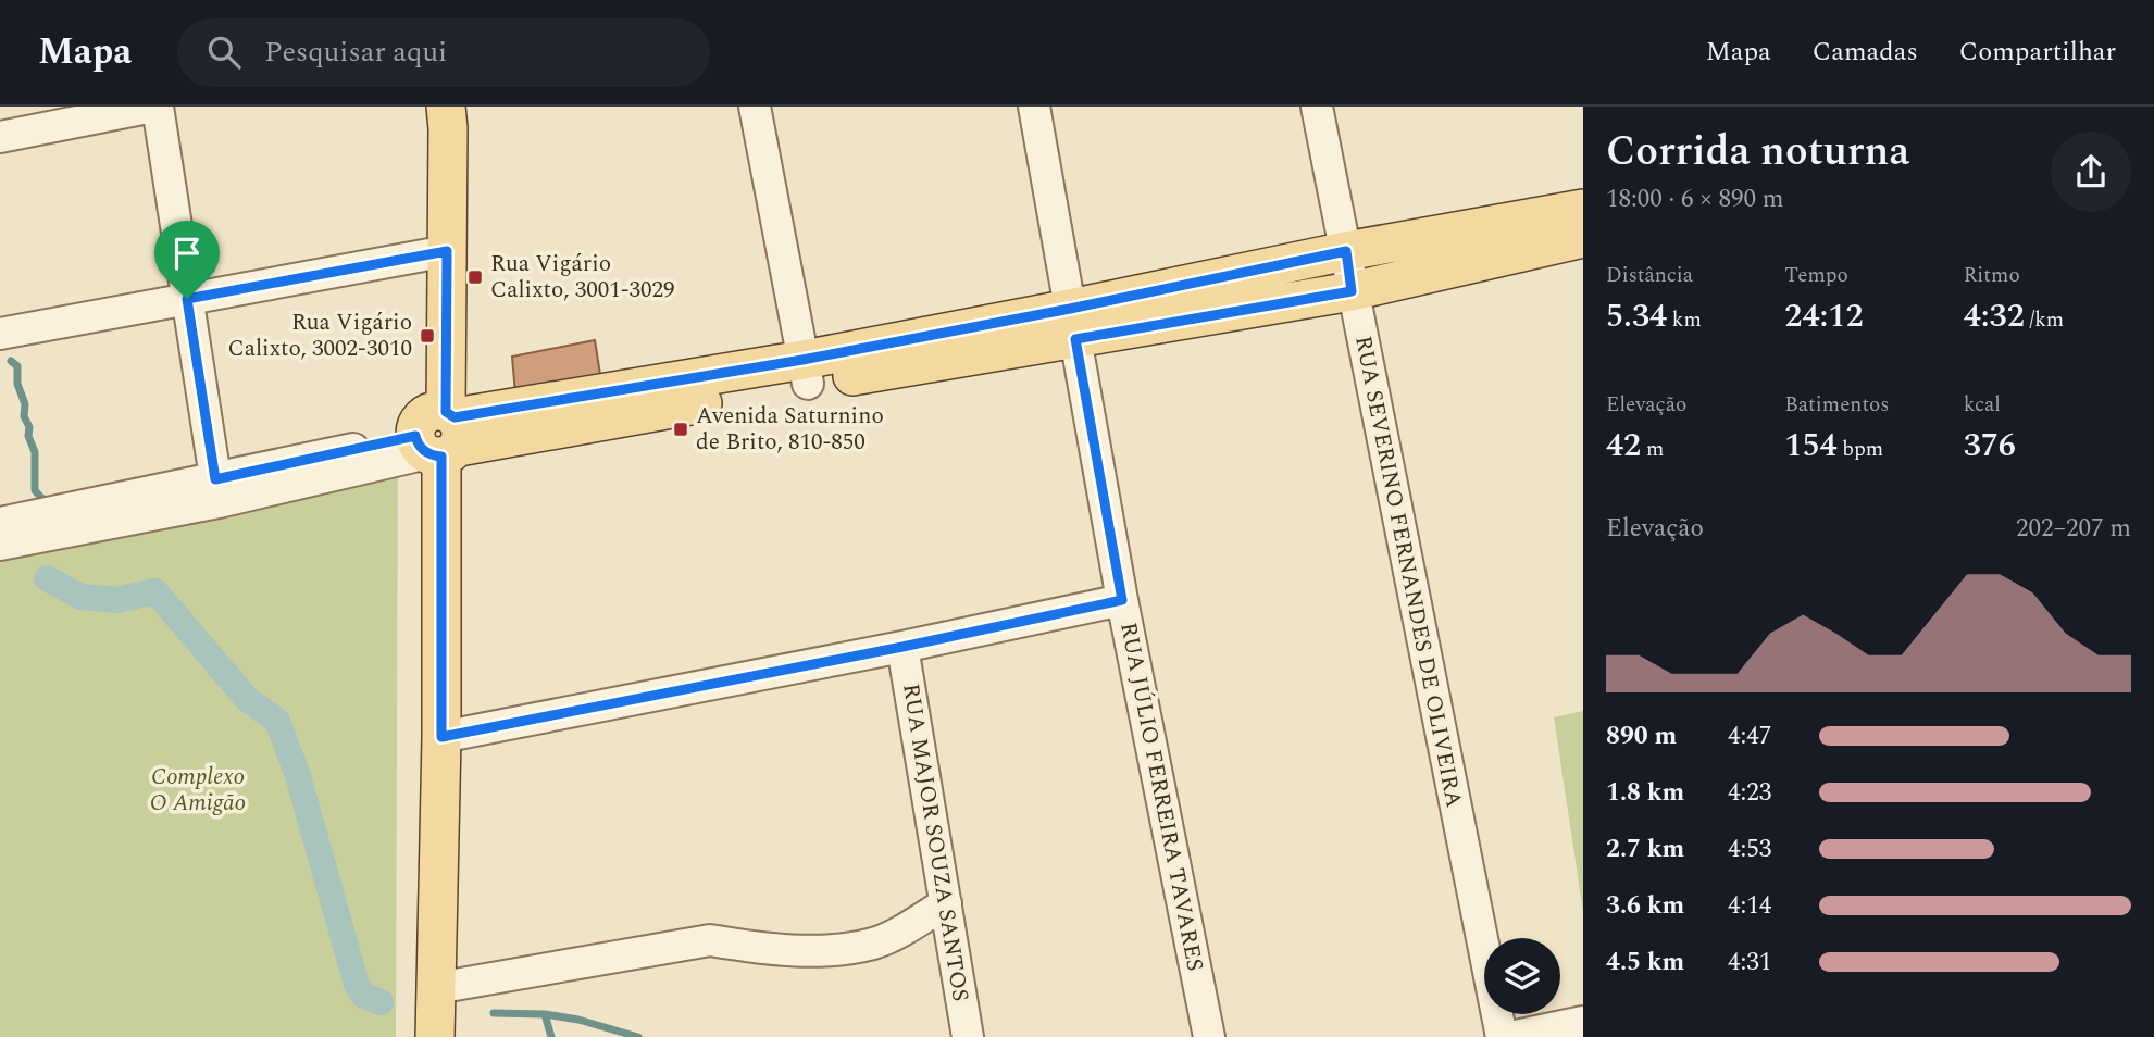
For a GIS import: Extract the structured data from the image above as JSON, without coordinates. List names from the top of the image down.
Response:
{
  "streets": {
    "street": ["RUA SEVERINO FERNANDES DE OLIVEIRA", "RUA JÚLIO FERREIRA TAVARES", "RUA MAJOR SOUZA SANTOS"]
  },
  "parks": ["Complexo O Amigão"],
  "places": {
    "transit": ["Rua Vigário Calixto, 3001-3029", "Rua Vigário Calixto, 3002-3010", "Avenida Saturnino de Brito, 810-850"]
  },
  "page": {
    "header": "Mapa",
    "search": "Pesquisar aqui",
    "nav": ["Mapa", "Camadas", "Compartilhar"],
    "heading": ["Corrida noturna", "18:00 · 6 × 890 m"],
    "stats": [
      ["Distância", "5.34 km"],
      ["Tempo", "24:12"],
      ["Ritmo", "4:32 /km"],
      ["Elevação", "42 m"],
      ["Batimentos", "154 bpm"],
      ["kcal", "376"]
    ],
    "chart": ["Elevação", "202–207 m"],
    "list": [
      {
        "name": "890 m",
        "note": "4:47"
      },
      {
        "name": "1.8 km",
        "note": "4:23"
      },
      {
        "name": "2.7 km",
        "note": "4:53"
      },
      {
        "name": "3.6 km",
        "note": "4:14"
      },
      {
        "name": "4.5 km",
        "note": "4:31"
      }
    ]
  }
}
